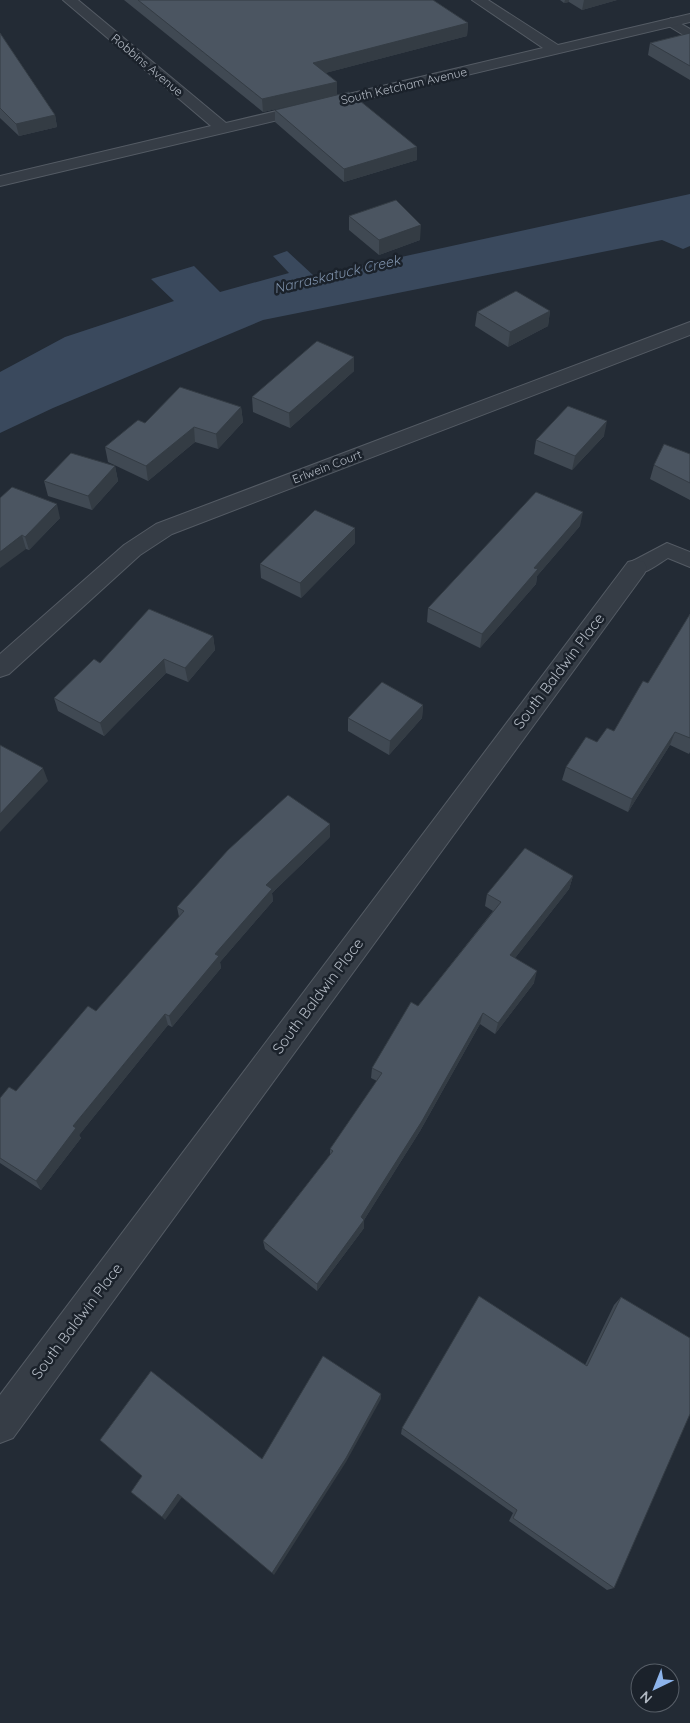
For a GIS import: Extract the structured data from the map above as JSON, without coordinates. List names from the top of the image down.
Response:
{
  "streets": {
    "street": [
      "Robbins Avenue",
      "South Ketcham Avenue",
      "Erlwein Court",
      "South Baldwin Place"
    ]
  },
  "crossings": [
    ["Robbins Avenue", "South Ketcham Avenue"]
  ],
  "water": ["Narraskatuck Creek"],
  "north": "bottom left"
}
